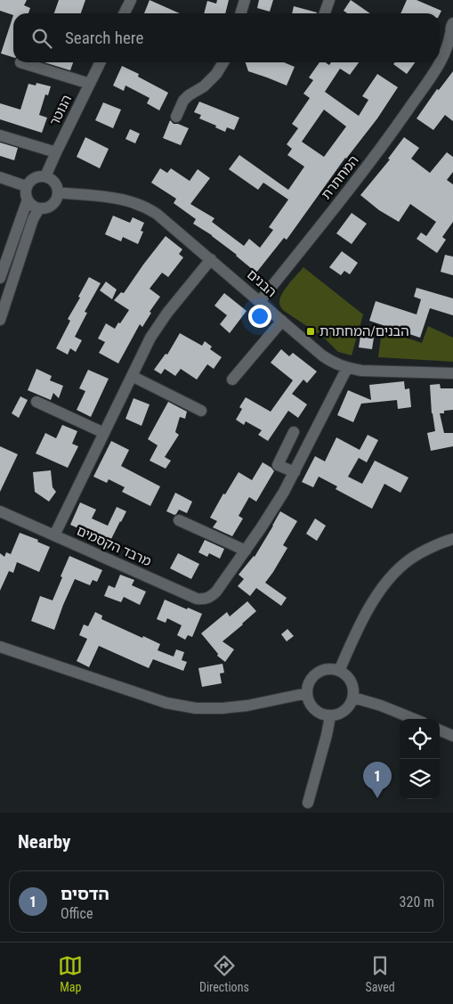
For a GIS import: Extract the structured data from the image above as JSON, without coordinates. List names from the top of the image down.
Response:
{
  "streets": {
    "street": [
      "הנוטר",
      "המחתרת",
      "הבנים",
      "מרבד הקסמים"
    ]
  },
  "crossings": [
    ["הנוטר", "הבנים"],
    ["המחתרת", "הבנים"],
    ["הבנים", "מרבד הקסמים"]
  ],
  "places": {
    "transit": ["הבנים/המחתרת"]
  },
  "page": {
    "search": "Search here",
    "pins": "1",
    "heading": "Nearby",
    "list": [
      {
        "mark": "1",
        "name": "הדסים",
        "note": "Office",
        "value": "320 m"
      }
    ],
    "nav": ["Map", "Directions", "Saved"]
  }
}
